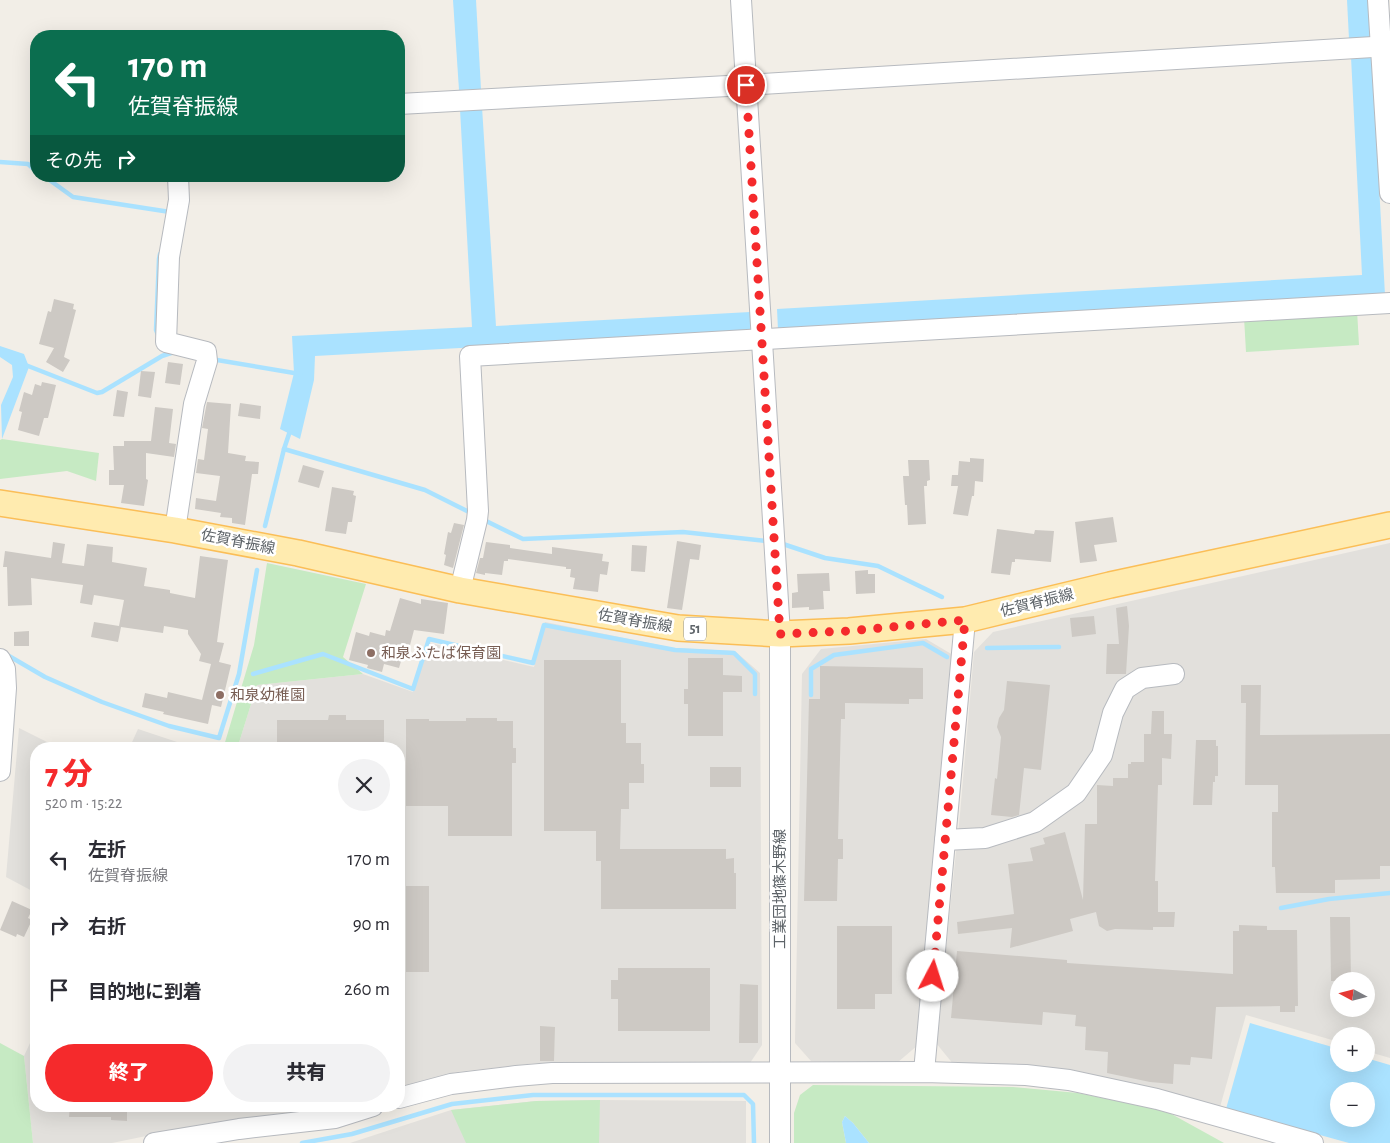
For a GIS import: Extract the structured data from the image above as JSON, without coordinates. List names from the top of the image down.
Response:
{
  "streets": {
    "main road": ["佐賀脊振線", "51"],
    "street": ["工業団地篠木野線"]
  },
  "crossings": [
    ["佐賀脊振線", "工業団地篠木野線"]
  ],
  "places": ["和泉ふたば保育園", "和泉幼稚園"],
  "north": "left",
  "page": {
    "turn": ["170 m", "佐賀脊振線"],
    "then": "その先",
    "heading": ["7 分", "520 m · 15:22"],
    "list": [
      {
        "name": "左折",
        "note": "佐賀脊振線",
        "value": "170 m"
      },
      {
        "name": "右折",
        "value": "90 m"
      },
      {
        "name": "目的地に到着",
        "value": "260 m"
      }
    ],
    "map_buttons": ["+", "−"],
    "buttons": ["終了", "共有"]
  }
}
